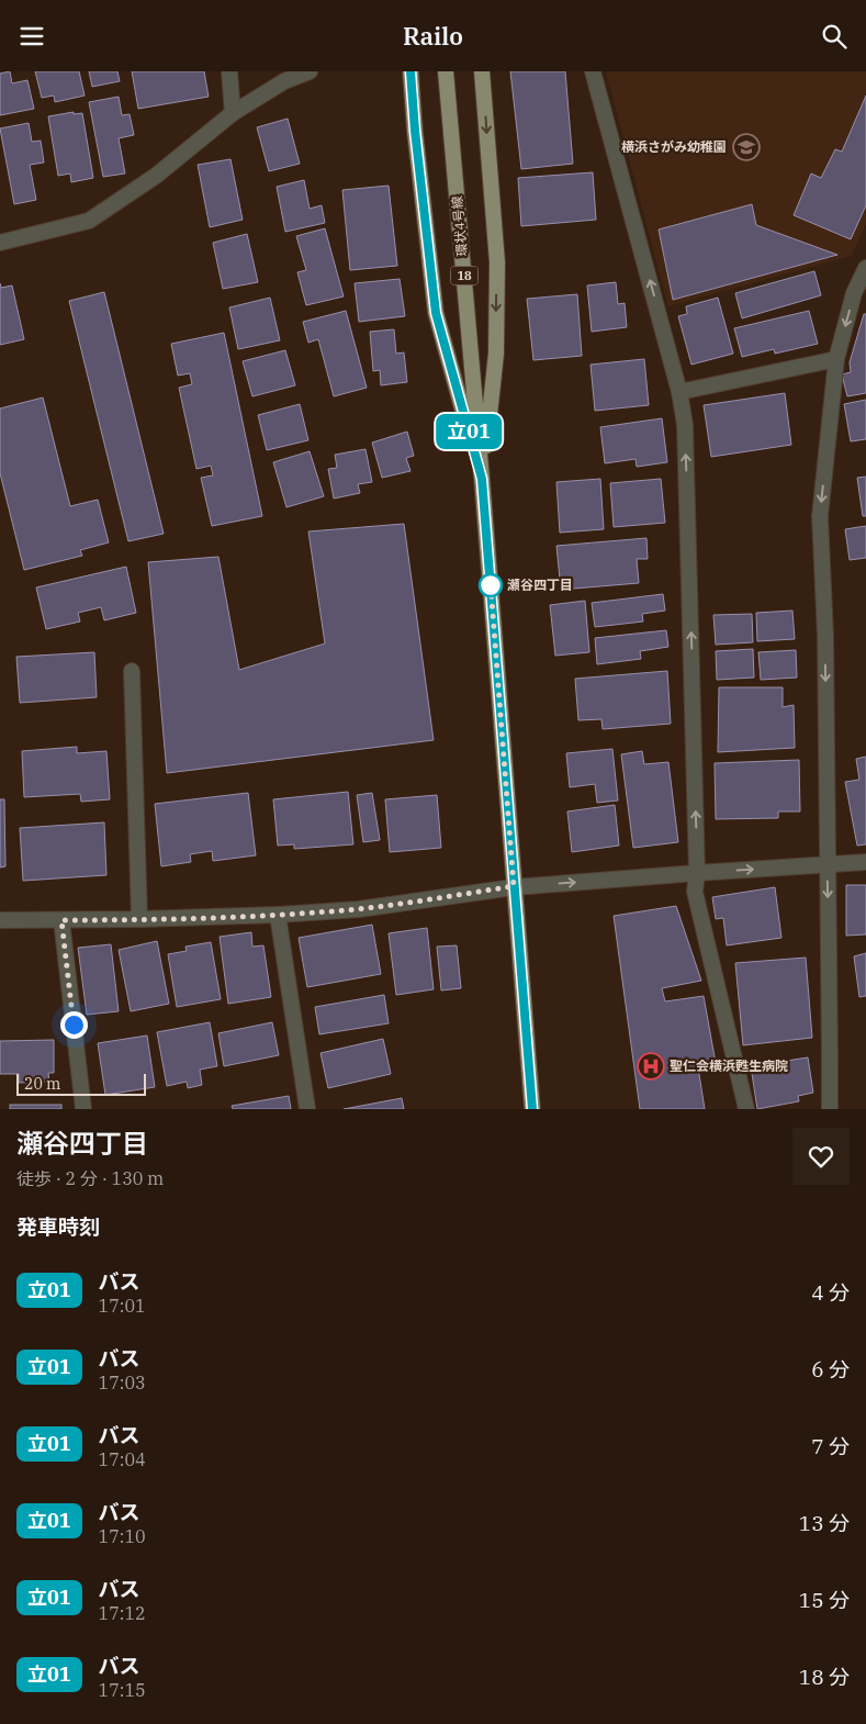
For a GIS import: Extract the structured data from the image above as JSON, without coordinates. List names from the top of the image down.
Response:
{
  "streets": {
    "main road": ["環状4号線", "18"]
  },
  "crossings": [
    ["環状4号線", "18"]
  ],
  "places": {
    "school or university": ["横浜さがみ幼稚園"],
    "other": ["瀬谷四丁目"],
    "hospital": ["聖仁会横浜甦生病院"]
  },
  "lines": ["bus line 立01"],
  "scale_bar": "20 m",
  "page": {
    "header": "Railo",
    "on_map": "立01",
    "scale": "20 m",
    "heading": [
      ["瀬谷四丁目", "徒歩 · 2 分 · 130 m"],
      "発車時刻"
    ],
    "list": [
      {
        "mark": "立01",
        "name": "バス",
        "note": "17:01",
        "value": "4 分"
      },
      {
        "mark": "立01",
        "name": "バス",
        "note": "17:03",
        "value": "6 分"
      },
      {
        "mark": "立01",
        "name": "バス",
        "note": "17:04",
        "value": "7 分"
      },
      {
        "mark": "立01",
        "name": "バス",
        "note": "17:10",
        "value": "13 分"
      },
      {
        "mark": "立01",
        "name": "バス",
        "note": "17:12",
        "value": "15 分"
      },
      {
        "mark": "立01",
        "name": "バス",
        "note": "17:15",
        "value": "18 分"
      }
    ]
  }
}
